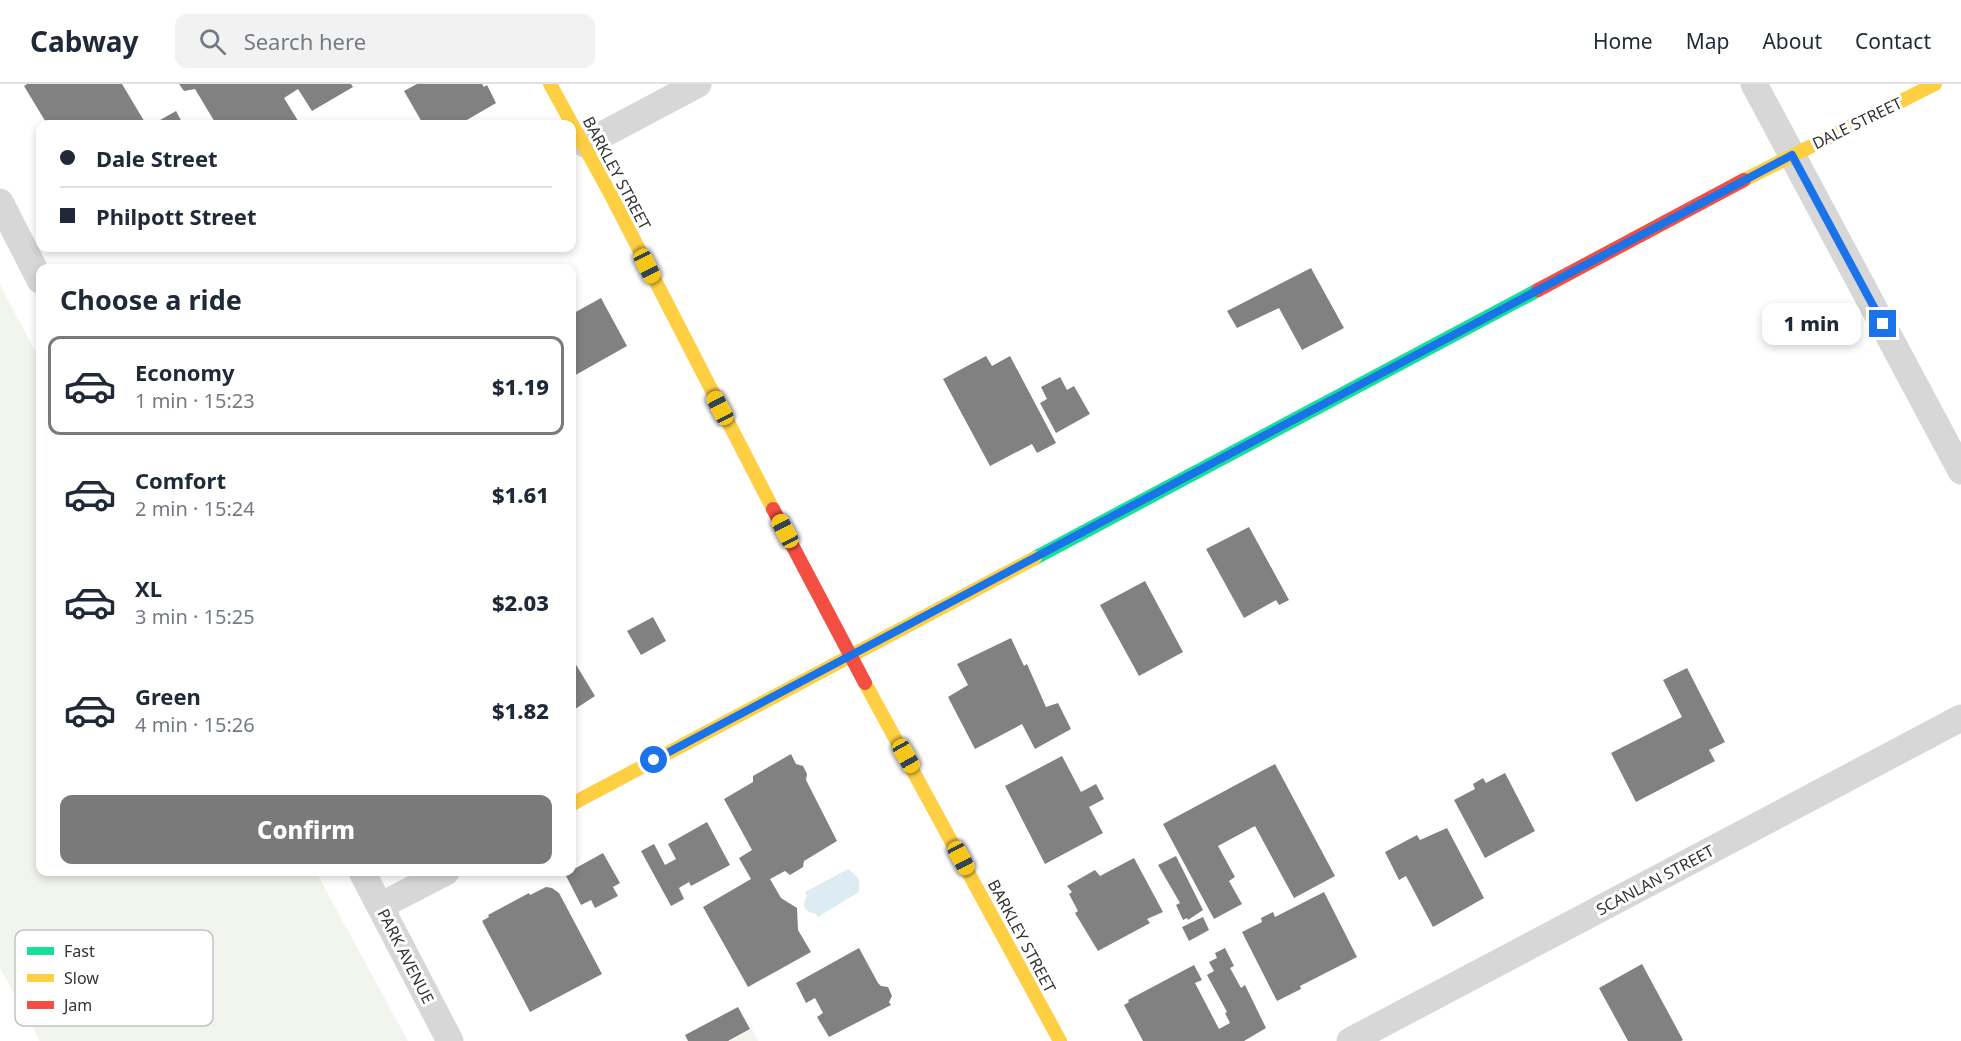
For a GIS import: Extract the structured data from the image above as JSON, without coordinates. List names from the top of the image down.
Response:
{
  "streets": {
    "street": [
      "DALE STREET",
      "BARKLEY STREET",
      "SCANLAN STREET",
      "PARK AVENUE"
    ]
  },
  "crossings": [
    ["DALE STREET", "BARKLEY STREET"]
  ],
  "legend": ["Fast", "Slow", "Jam"],
  "page": {
    "header": "Cabway",
    "search": "Search here",
    "nav": [
      "Home",
      "Map",
      "About",
      "Contact"
    ],
    "banner": ["Dale Street", "Philpott Street"],
    "heading": "Choose a ride",
    "bubble": "1 min",
    "list": [
      {
        "name": "Economy",
        "note": "1 min · 15:23",
        "value": "$1.19"
      },
      {
        "name": "Comfort",
        "note": "2 min · 15:24",
        "value": "$1.61"
      },
      {
        "name": "XL",
        "note": "3 min · 15:25",
        "value": "$2.03"
      },
      {
        "name": "Green",
        "note": "4 min · 15:26",
        "value": "$1.82"
      }
    ],
    "buttons": "Confirm"
  }
}
